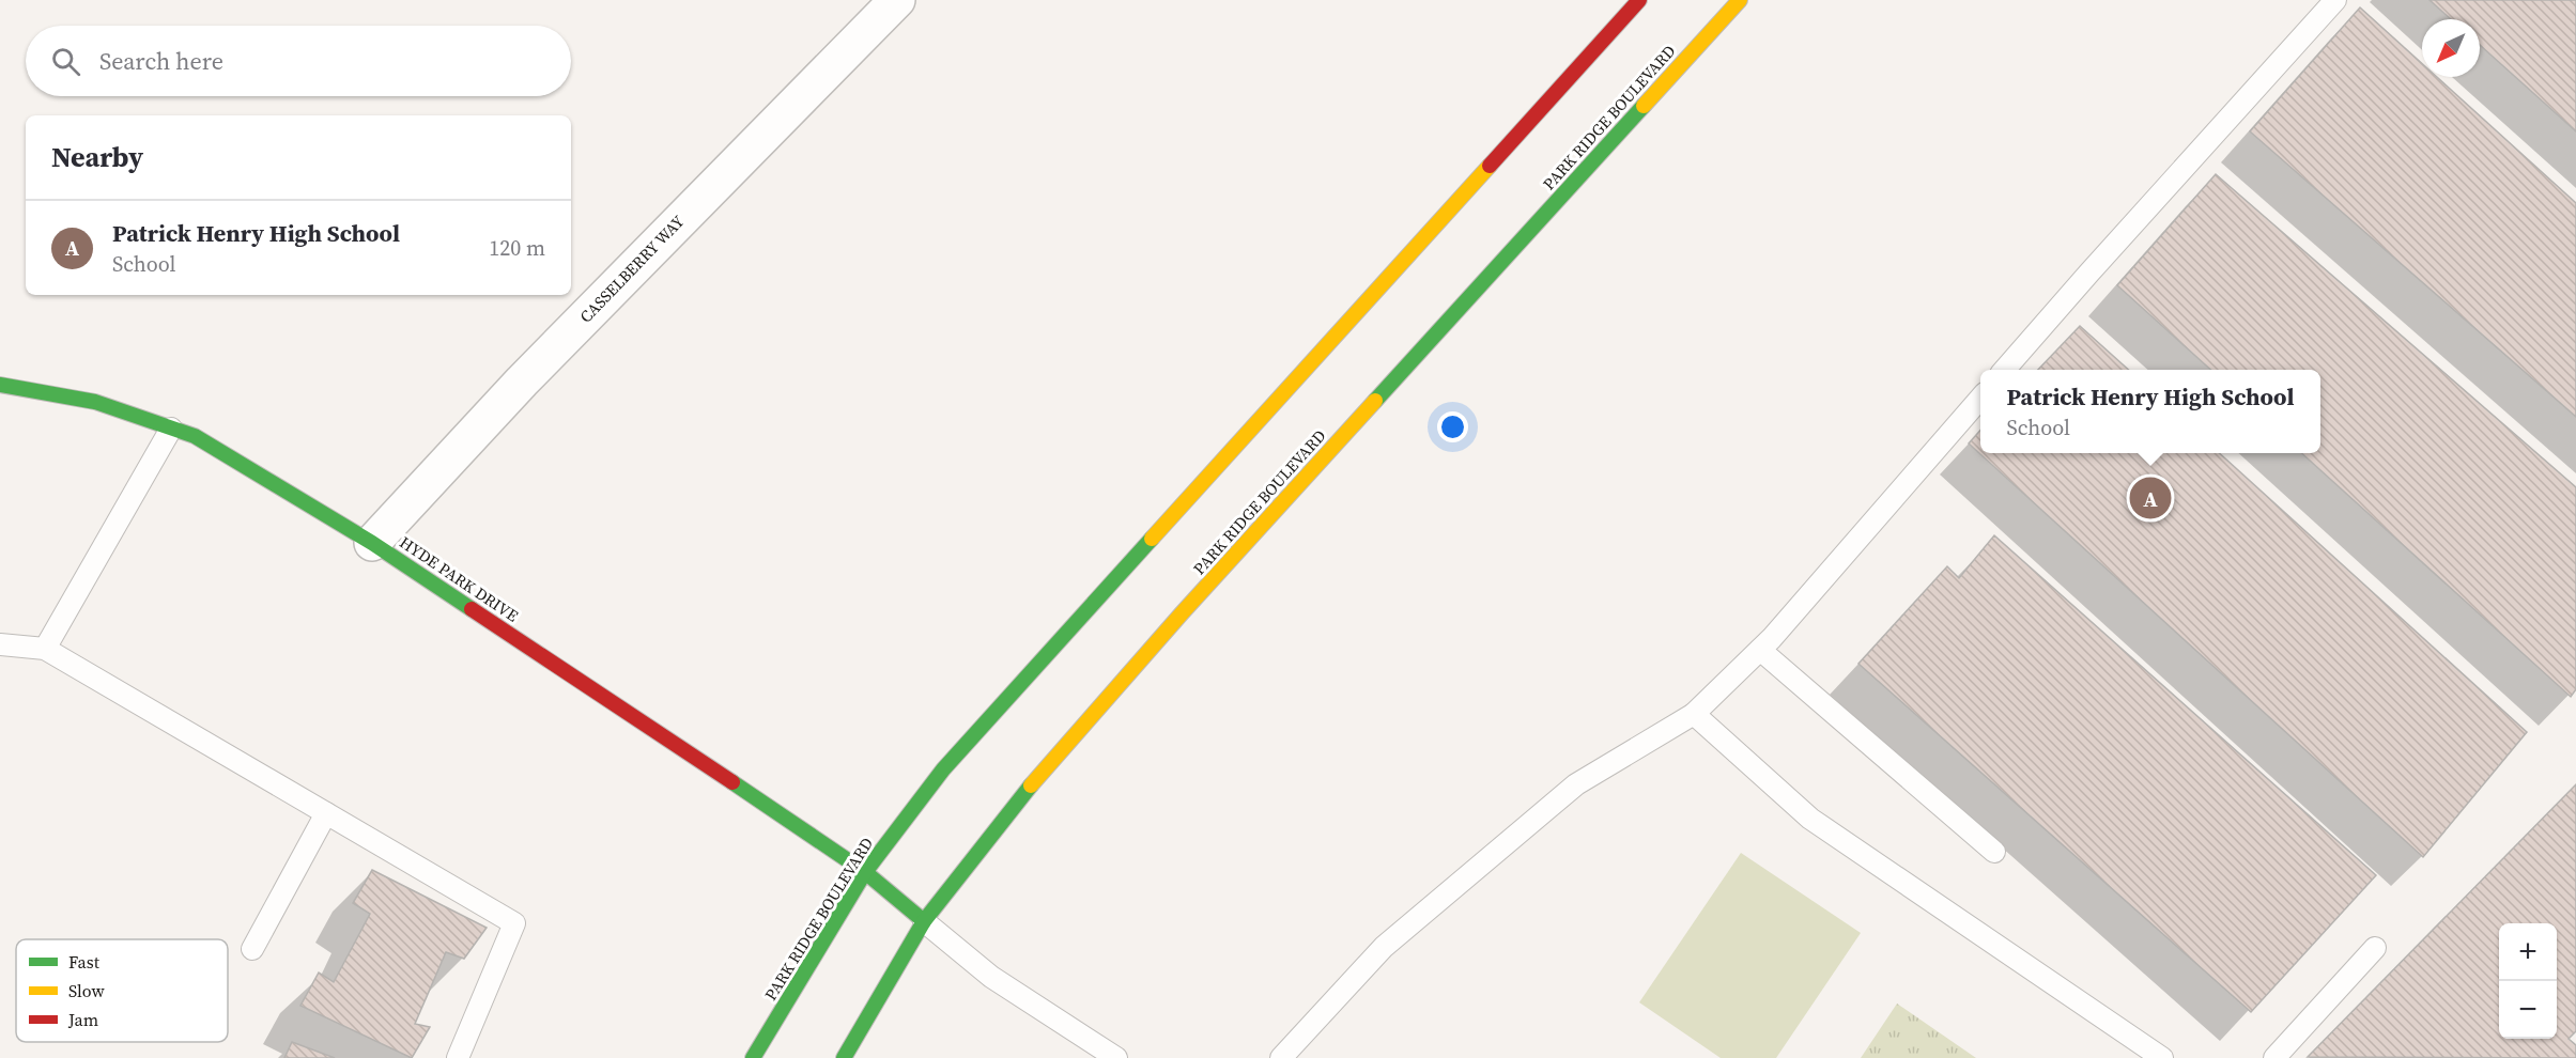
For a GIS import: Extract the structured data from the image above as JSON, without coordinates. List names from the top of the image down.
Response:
{
  "streets": {
    "main road": ["PARK RIDGE BOULEVARD", "HYDE PARK DRIVE"],
    "street": ["CASSELBERRY WAY"]
  },
  "crossings": [
    ["PARK RIDGE BOULEVARD", "HYDE PARK DRIVE"],
    ["CASSELBERRY WAY", "HYDE PARK DRIVE"]
  ],
  "legend": ["Fast", "Slow", "Jam"],
  "north": "bottom left",
  "page": {
    "search": "Search here",
    "heading": "Nearby",
    "list": [
      {
        "mark": "A",
        "name": "Patrick Henry High School",
        "note": "School",
        "value": "120 m"
      }
    ],
    "popup": ["Patrick Henry High School", "School"],
    "pins": "A",
    "map_buttons": ["+", "−"]
  }
}
